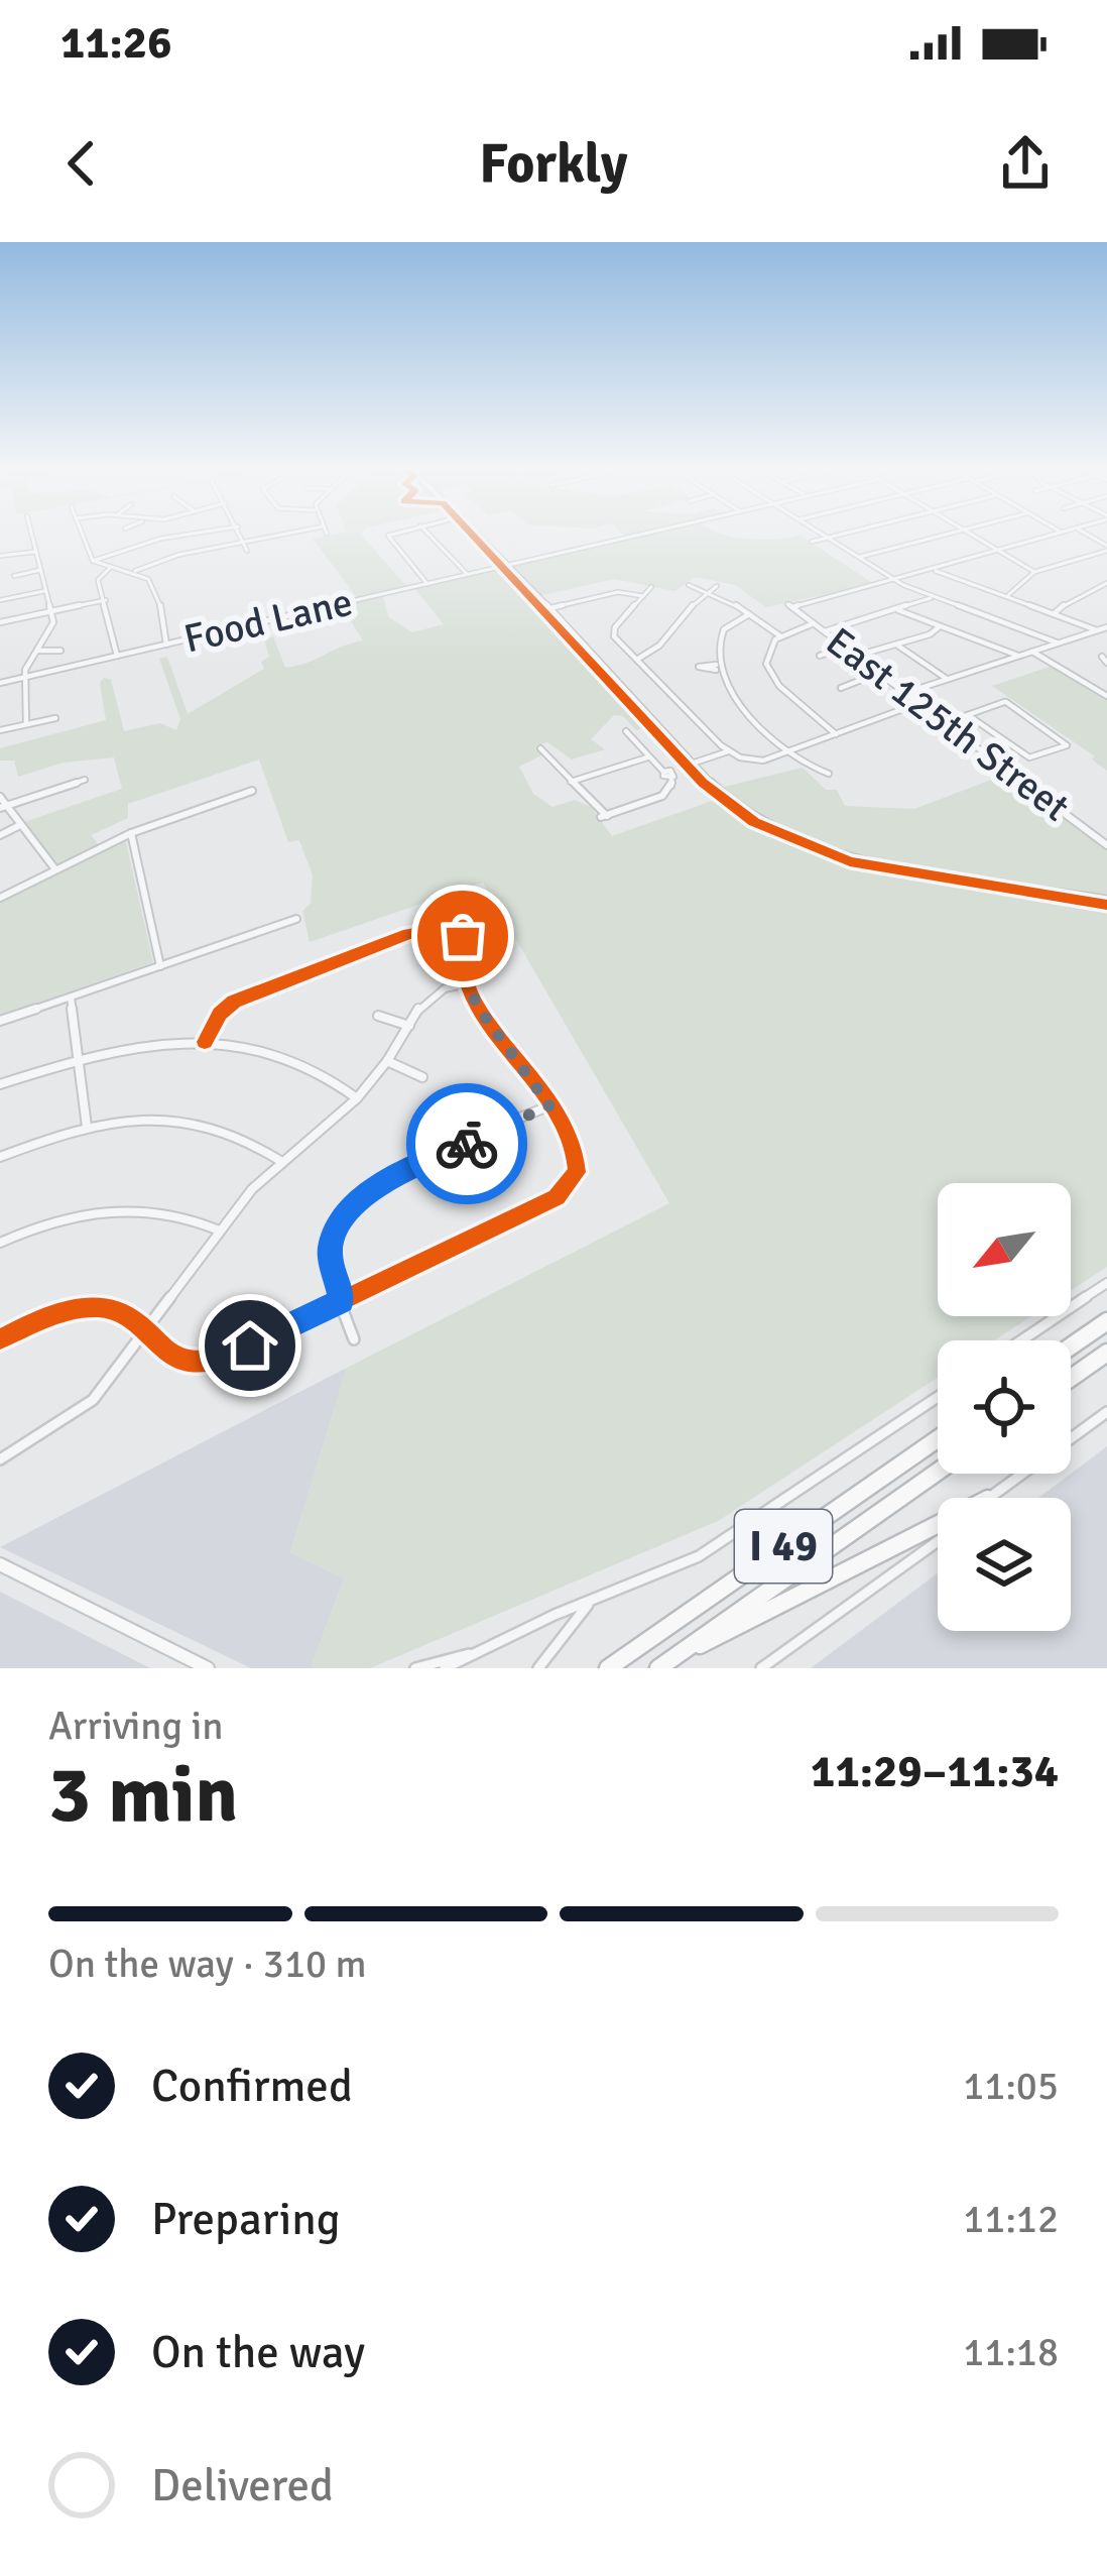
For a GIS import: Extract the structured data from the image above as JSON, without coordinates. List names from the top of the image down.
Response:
{
  "streets": {
    "highway": ["I 49"],
    "street": ["Food Lane", "East 125th Street"]
  },
  "north": "bottom left",
  "page": {
    "status": "11:26",
    "header": "Forkly",
    "heading": ["3 min", "Arriving in", "11:29–11:34"],
    "bar": "On the way · 310 m",
    "list": [
      ["Confirmed", "11:05"],
      ["Preparing", "11:12"],
      ["On the way", "11:18"],
      "Delivered"
    ]
  }
}
